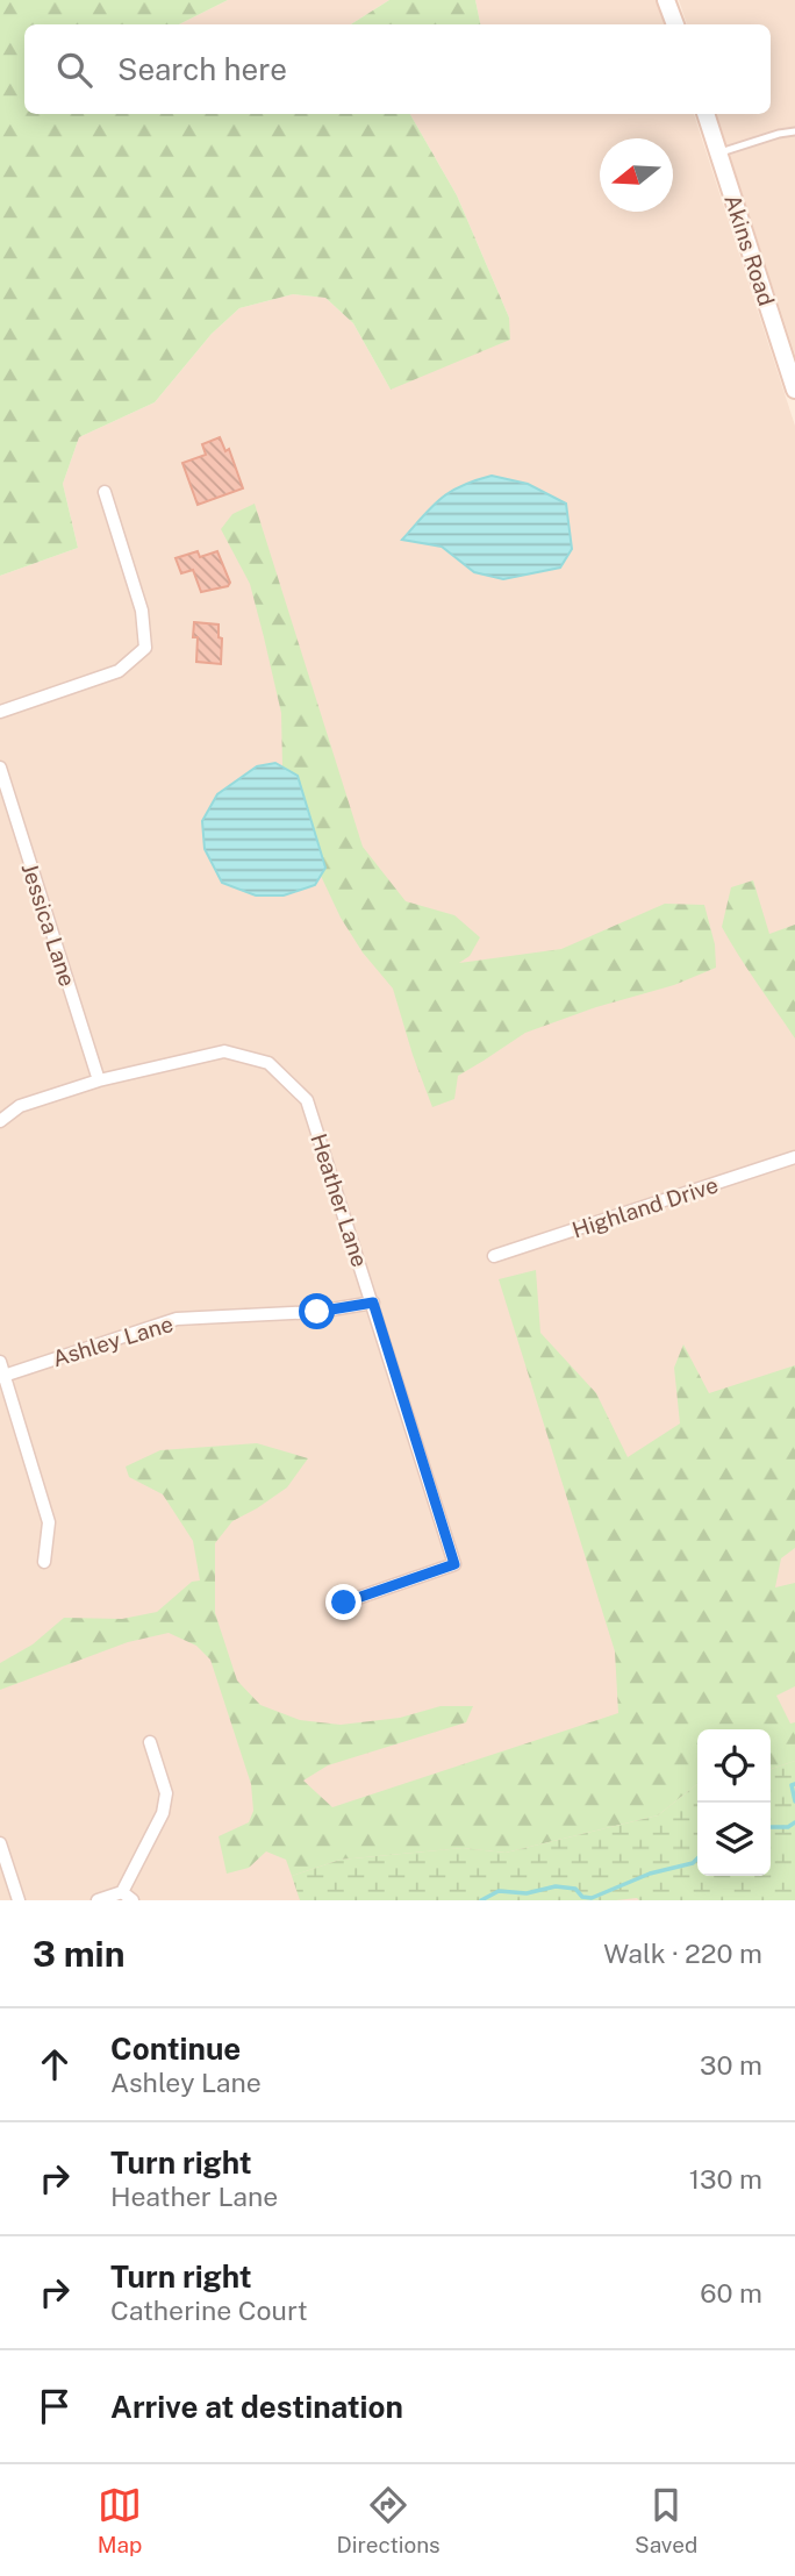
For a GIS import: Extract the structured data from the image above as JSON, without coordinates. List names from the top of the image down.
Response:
{
  "streets": {
    "street": [
      "Akins Road",
      "Jessica Lane",
      "Heather Lane",
      "Highland Drive",
      "Ashley Lane"
    ]
  },
  "crossings": [
    ["Jessica Lane", "Heather Lane"],
    ["Heather Lane", "Ashley Lane"]
  ],
  "north": "left",
  "page": {
    "search": "Search here",
    "heading": ["3 min", "Walk · 220 m"],
    "list": [
      ["Continue", "Ashley Lane", "30 m"],
      ["Turn right", "Heather Lane", "130 m"],
      ["Turn right", "Catherine Court", "60 m"],
      "Arrive at destination"
    ],
    "nav": ["Map", "Directions", "Saved"]
  }
}
